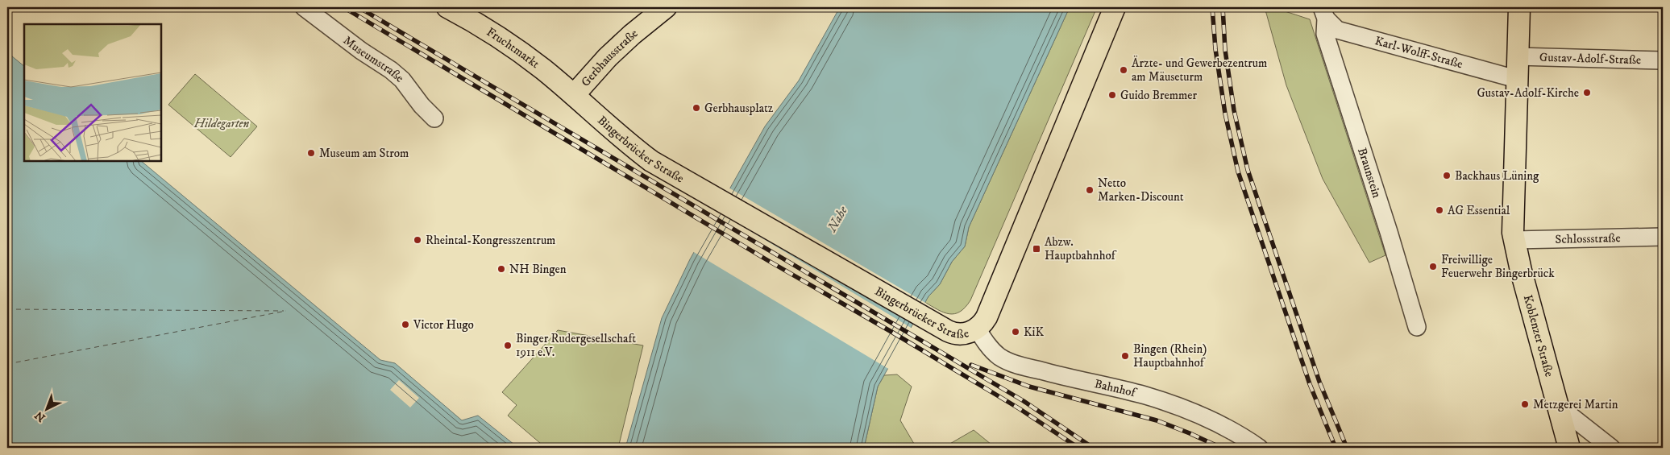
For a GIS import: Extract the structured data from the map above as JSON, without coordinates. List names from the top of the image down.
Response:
{
  "streets": {
    "main road": [
      "Fruchtmarkt",
      "Gerbhausstraße",
      "Bingerbrücker Straße",
      "Koblenzer Straße"
    ],
    "street": [
      "Karl-Wolff-Straße",
      "Gustav-Adolf-Straße",
      "Museumstraße",
      "Braunstein",
      "Schlossstraße",
      "Bahnhof"
    ]
  },
  "crossings": [
    ["Fruchtmarkt", "Gerbhausstraße"],
    ["Fruchtmarkt", "Bingerbrücker Straße"],
    ["Karl-Wolff-Straße", "Braunstein"],
    ["Karl-Wolff-Straße", "Koblenzer Straße"],
    ["Gerbhausstraße", "Bingerbrücker Straße"],
    ["Gustav-Adolf-Straße", "Koblenzer Straße"],
    ["Bingerbrücker Straße", "Bahnhof"],
    ["Schlossstraße", "Koblenzer Straße"]
  ],
  "water": ["Nahe"],
  "parks": ["Hildegarten"],
  "places": {
    "other": [
      "Ärzte- und Gewerbezentrum am Mäuseturm",
      "Gustav-Adolf-Kirche",
      "Guido Bremmer",
      "Gerbhausplatz",
      "Museum am Strom",
      "Backhaus Lüning",
      "Netto Marken-Discount",
      "AG Essential",
      "Rheintal-Kongresszentrum",
      "Freiwillige Feuerwehr Bingerbrück",
      "NH Bingen",
      "Victor Hugo",
      "KiK",
      "Binger Rudergesellschaft 1911 e.V.",
      "Bingen (Rhein) Hauptbahnhof",
      "Metzgerei Martin"
    ],
    "transit": ["Abzw. Hauptbahnhof"]
  },
  "north": "bottom left"
}
